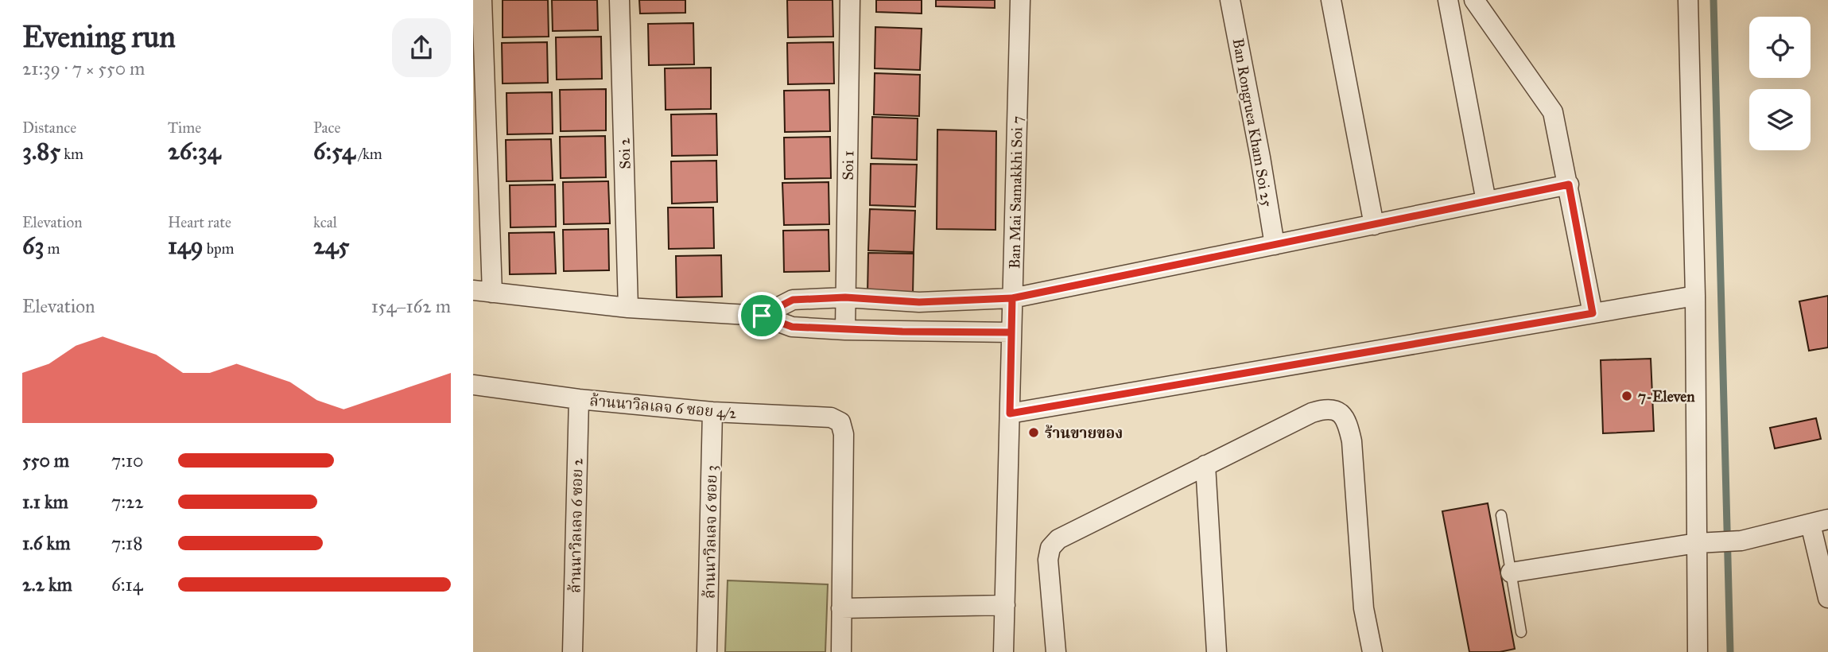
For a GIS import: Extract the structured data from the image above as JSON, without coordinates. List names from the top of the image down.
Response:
{
  "streets": {
    "street": [
      "Ban Rongruea Kham Soi 25",
      "Soi 2",
      "Soi 1",
      "Ban Mai Samakkhi Soi 7",
      "ล้านนาวิลเลจ 6 ซอย 4/2",
      "ล้านนาวิลเลจ 6 ซอย 2",
      "ล้านนาวิลเลจ 6 ซอย 3"
    ]
  },
  "crossings": [
    ["ล้านนาวิลเลจ 6 ซอย 4/2", "ล้านนาวิลเลจ 6 ซอย 2"],
    ["ล้านนาวิลเลจ 6 ซอย 4/2", "ล้านนาวิลเลจ 6 ซอย 3"]
  ],
  "places": ["7-Eleven", "ร้านขายของ"],
  "page": {
    "heading": ["Evening run", "21:39 · 7 × 550 m"],
    "stats": [
      ["Distance", "3.85 km"],
      ["Time", "26:34"],
      ["Pace", "6:54 /km"],
      ["Elevation", "63 m"],
      ["Heart rate", "149 bpm"],
      ["kcal", "245"]
    ],
    "chart": ["Elevation", "154–162 m"],
    "list": [
      {
        "name": "550 m",
        "note": "7:10"
      },
      {
        "name": "1.1 km",
        "note": "7:22"
      },
      {
        "name": "1.6 km",
        "note": "7:18"
      },
      {
        "name": "2.2 km",
        "note": "6:14"
      }
    ]
  }
}
